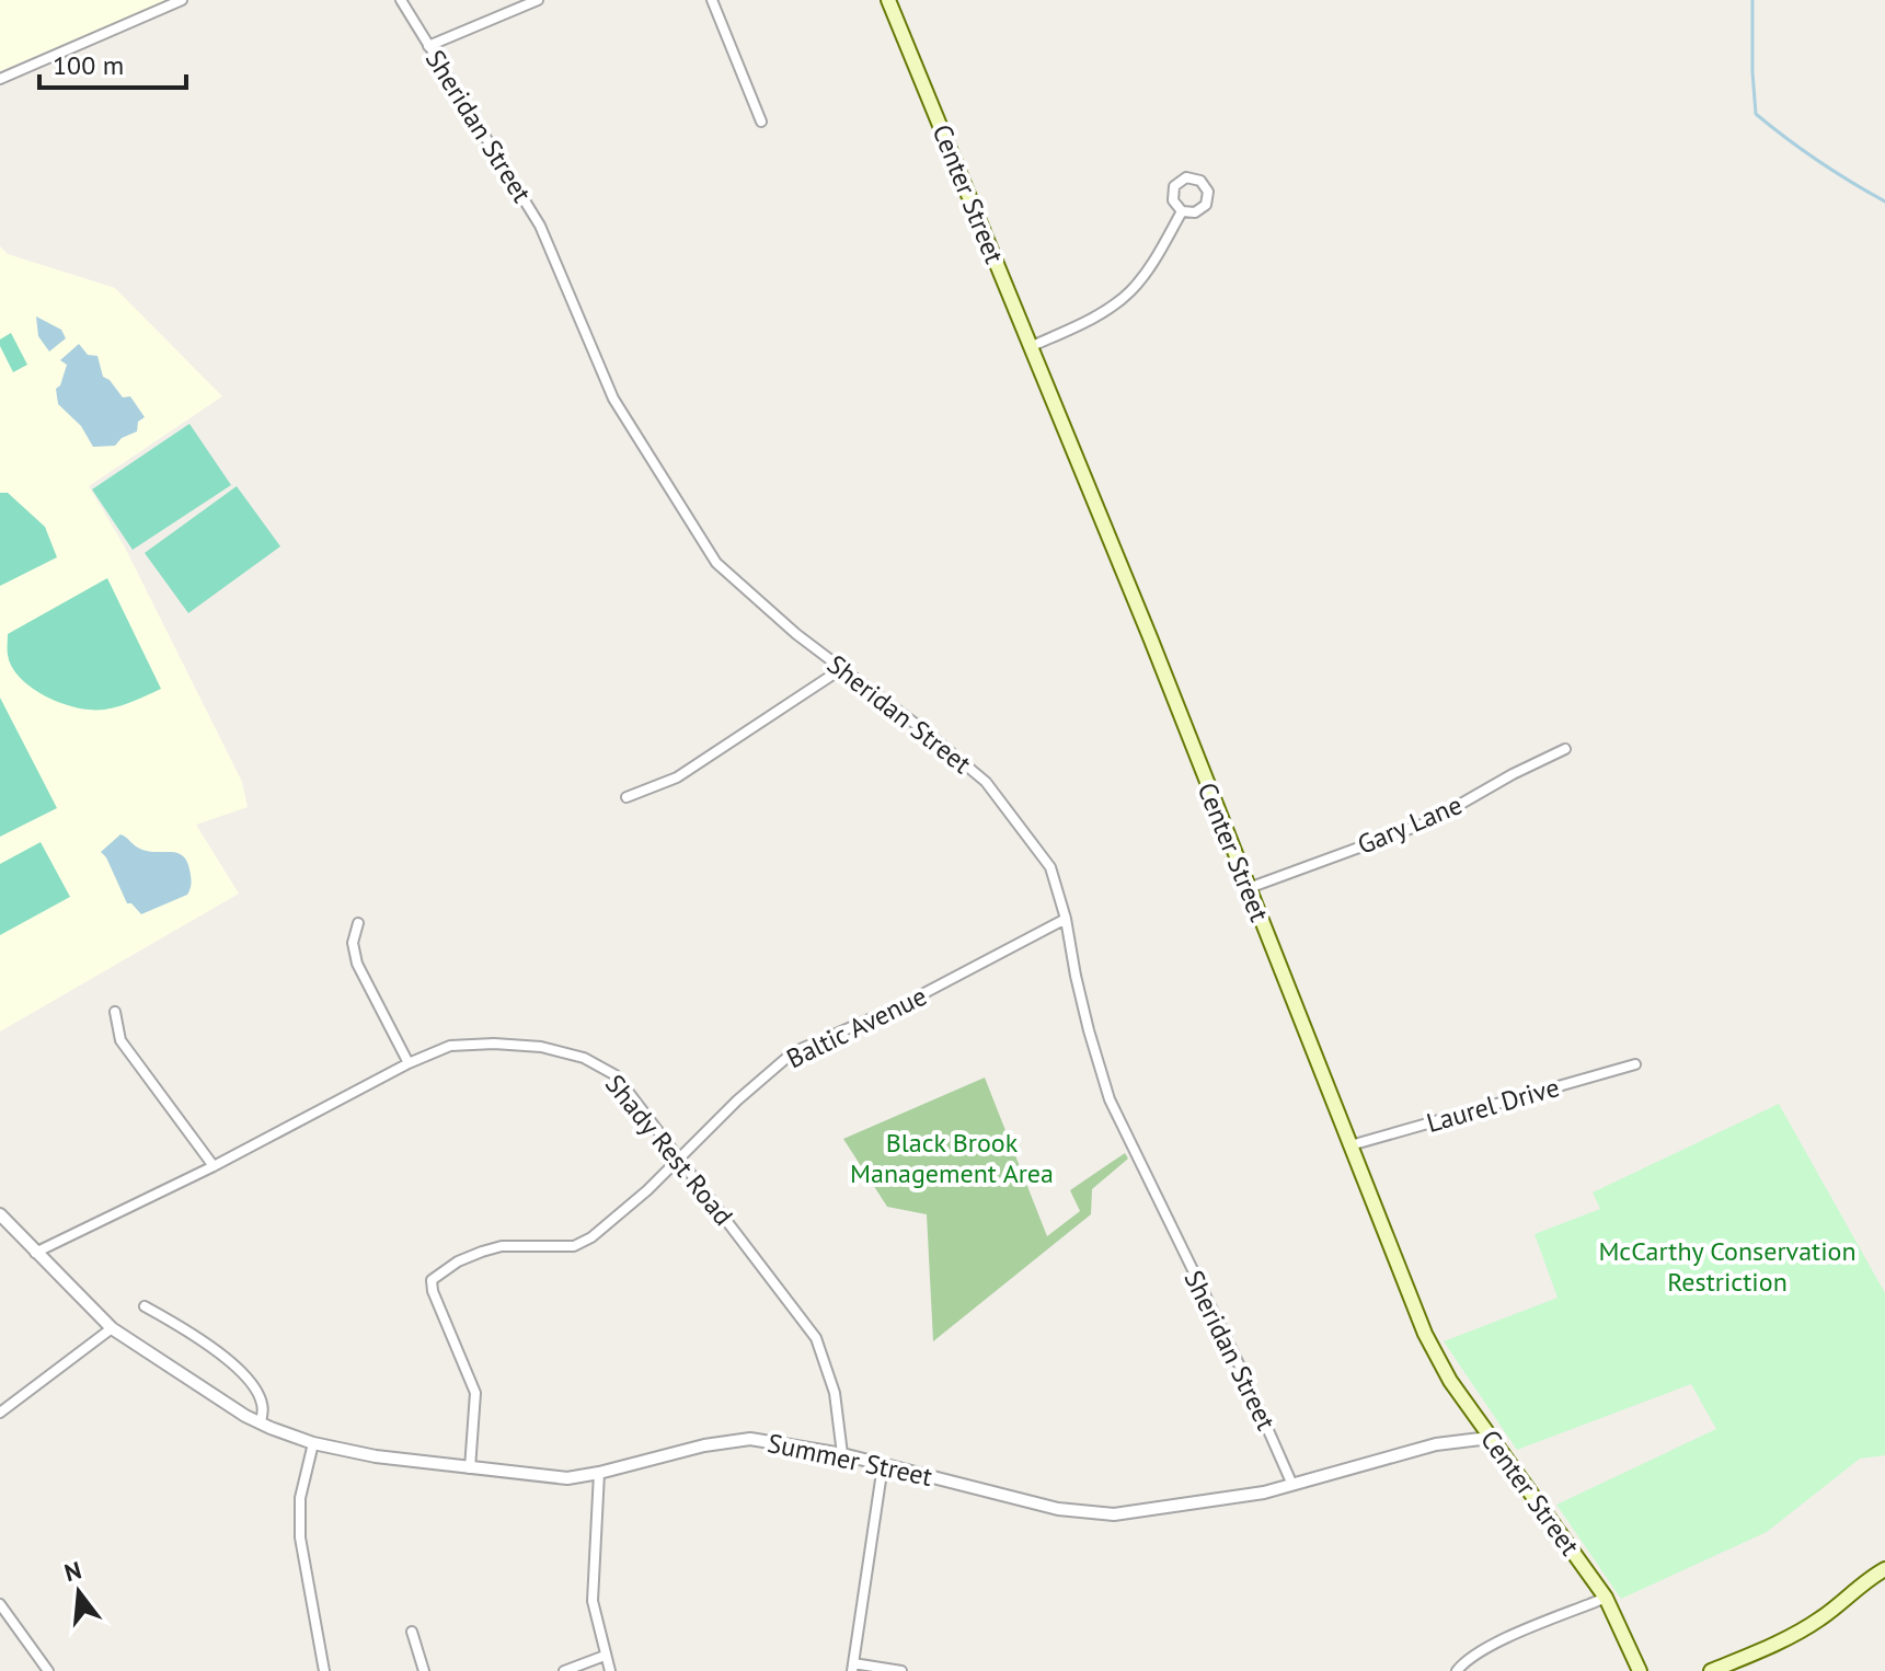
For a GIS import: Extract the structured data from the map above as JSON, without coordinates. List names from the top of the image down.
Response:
{
  "streets": {
    "main road": ["Center Street"],
    "street": [
      "Sheridan Street",
      "Gary Lane",
      "Baltic Avenue",
      "Laurel Drive",
      "Shady Rest Road",
      "Summer Street"
    ]
  },
  "crossings": [
    ["Sheridan Street", "Baltic Avenue"],
    ["Sheridan Street", "Summer Street"],
    ["Center Street", "Gary Lane"],
    ["Center Street", "Laurel Drive"],
    ["Center Street", "Summer Street"],
    ["Baltic Avenue", "Shady Rest Road"],
    ["Baltic Avenue", "Summer Street"],
    ["Shady Rest Road", "Summer Street"]
  ],
  "parks": ["Black Brook Management Area", "McCarthy Conservation Restriction"],
  "scale_bar": "100 m",
  "north": "top"
}
